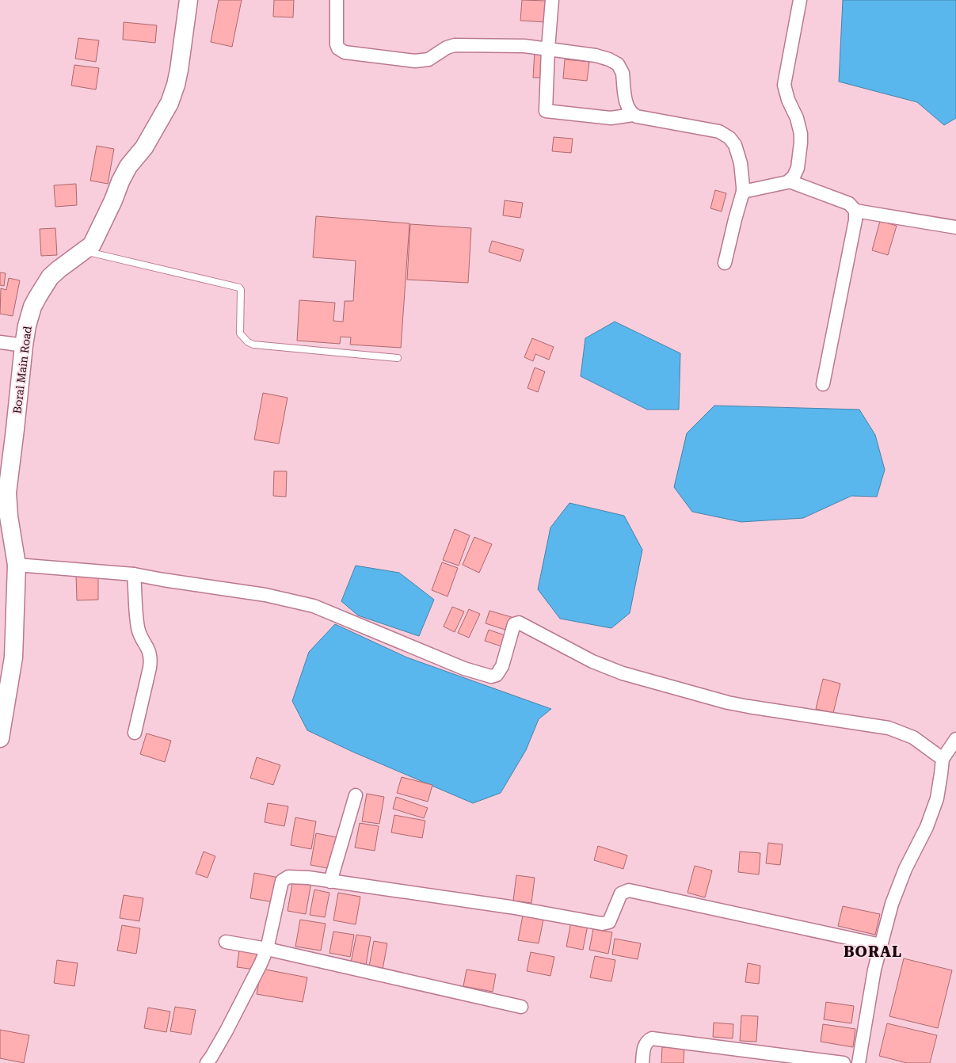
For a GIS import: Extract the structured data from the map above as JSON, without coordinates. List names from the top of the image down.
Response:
{
  "streets": {
    "main road": ["Boral Main Road"]
  },
  "districts": ["BORAL"]
}
